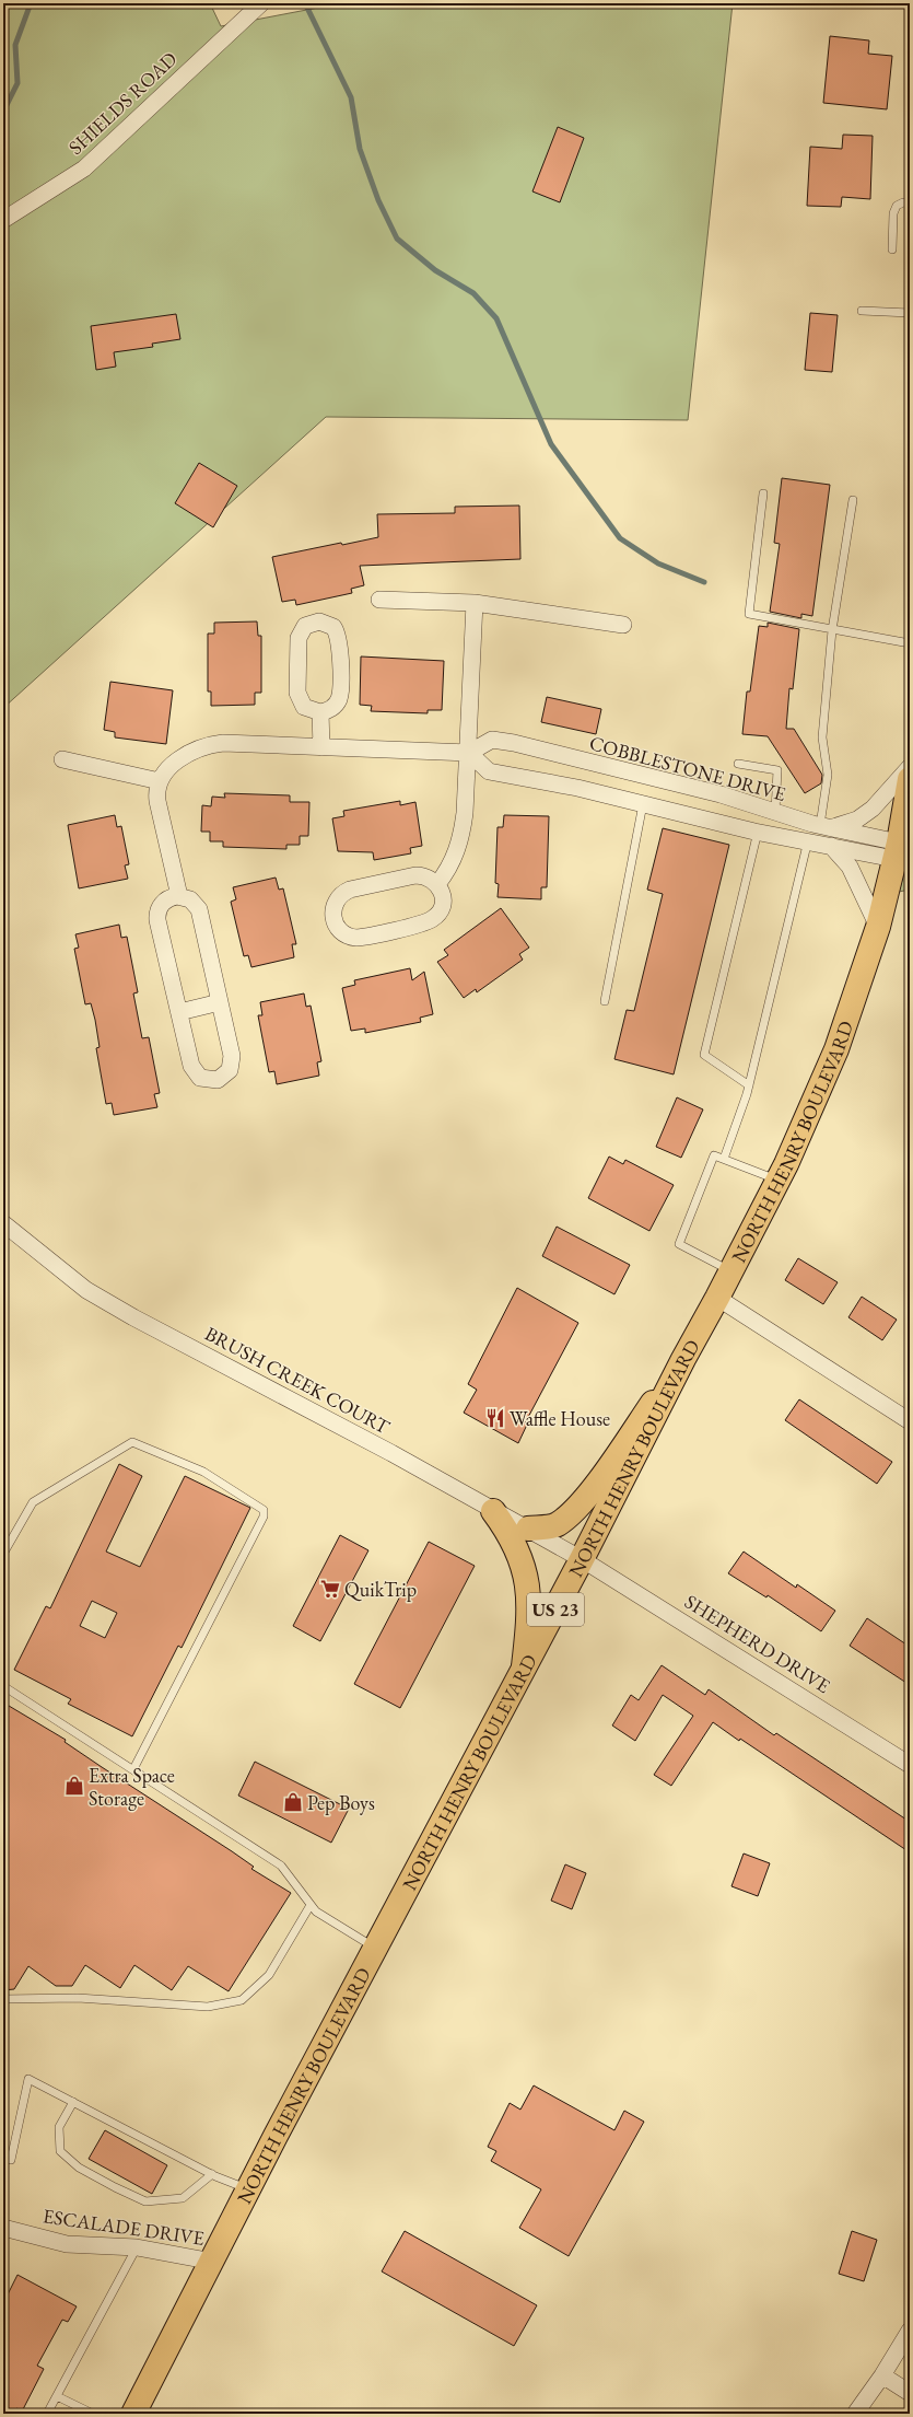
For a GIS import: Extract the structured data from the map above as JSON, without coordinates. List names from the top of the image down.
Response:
{
  "streets": {
    "main road": ["NORTH HENRY BOULEVARD", "US 23"],
    "street": [
      "SHIELDS ROAD",
      "COBBLESTONE DRIVE",
      "BRUSH CREEK COURT",
      "SHEPHERD DRIVE",
      "ESCALADE DRIVE"
    ]
  },
  "crossings": [
    ["COBBLESTONE DRIVE", "NORTH HENRY BOULEVARD"],
    ["NORTH HENRY BOULEVARD", "BRUSH CREEK COURT"],
    ["NORTH HENRY BOULEVARD", "SHEPHERD DRIVE"],
    ["NORTH HENRY BOULEVARD", "ESCALADE DRIVE"],
    ["BRUSH CREEK COURT", "SHEPHERD DRIVE"]
  ],
  "places": {
    "restaurant": ["Waffle House"],
    "supermarket": ["QuikTrip"],
    "shop": ["Extra Space Storage", "Pep Boys"]
  }
}
